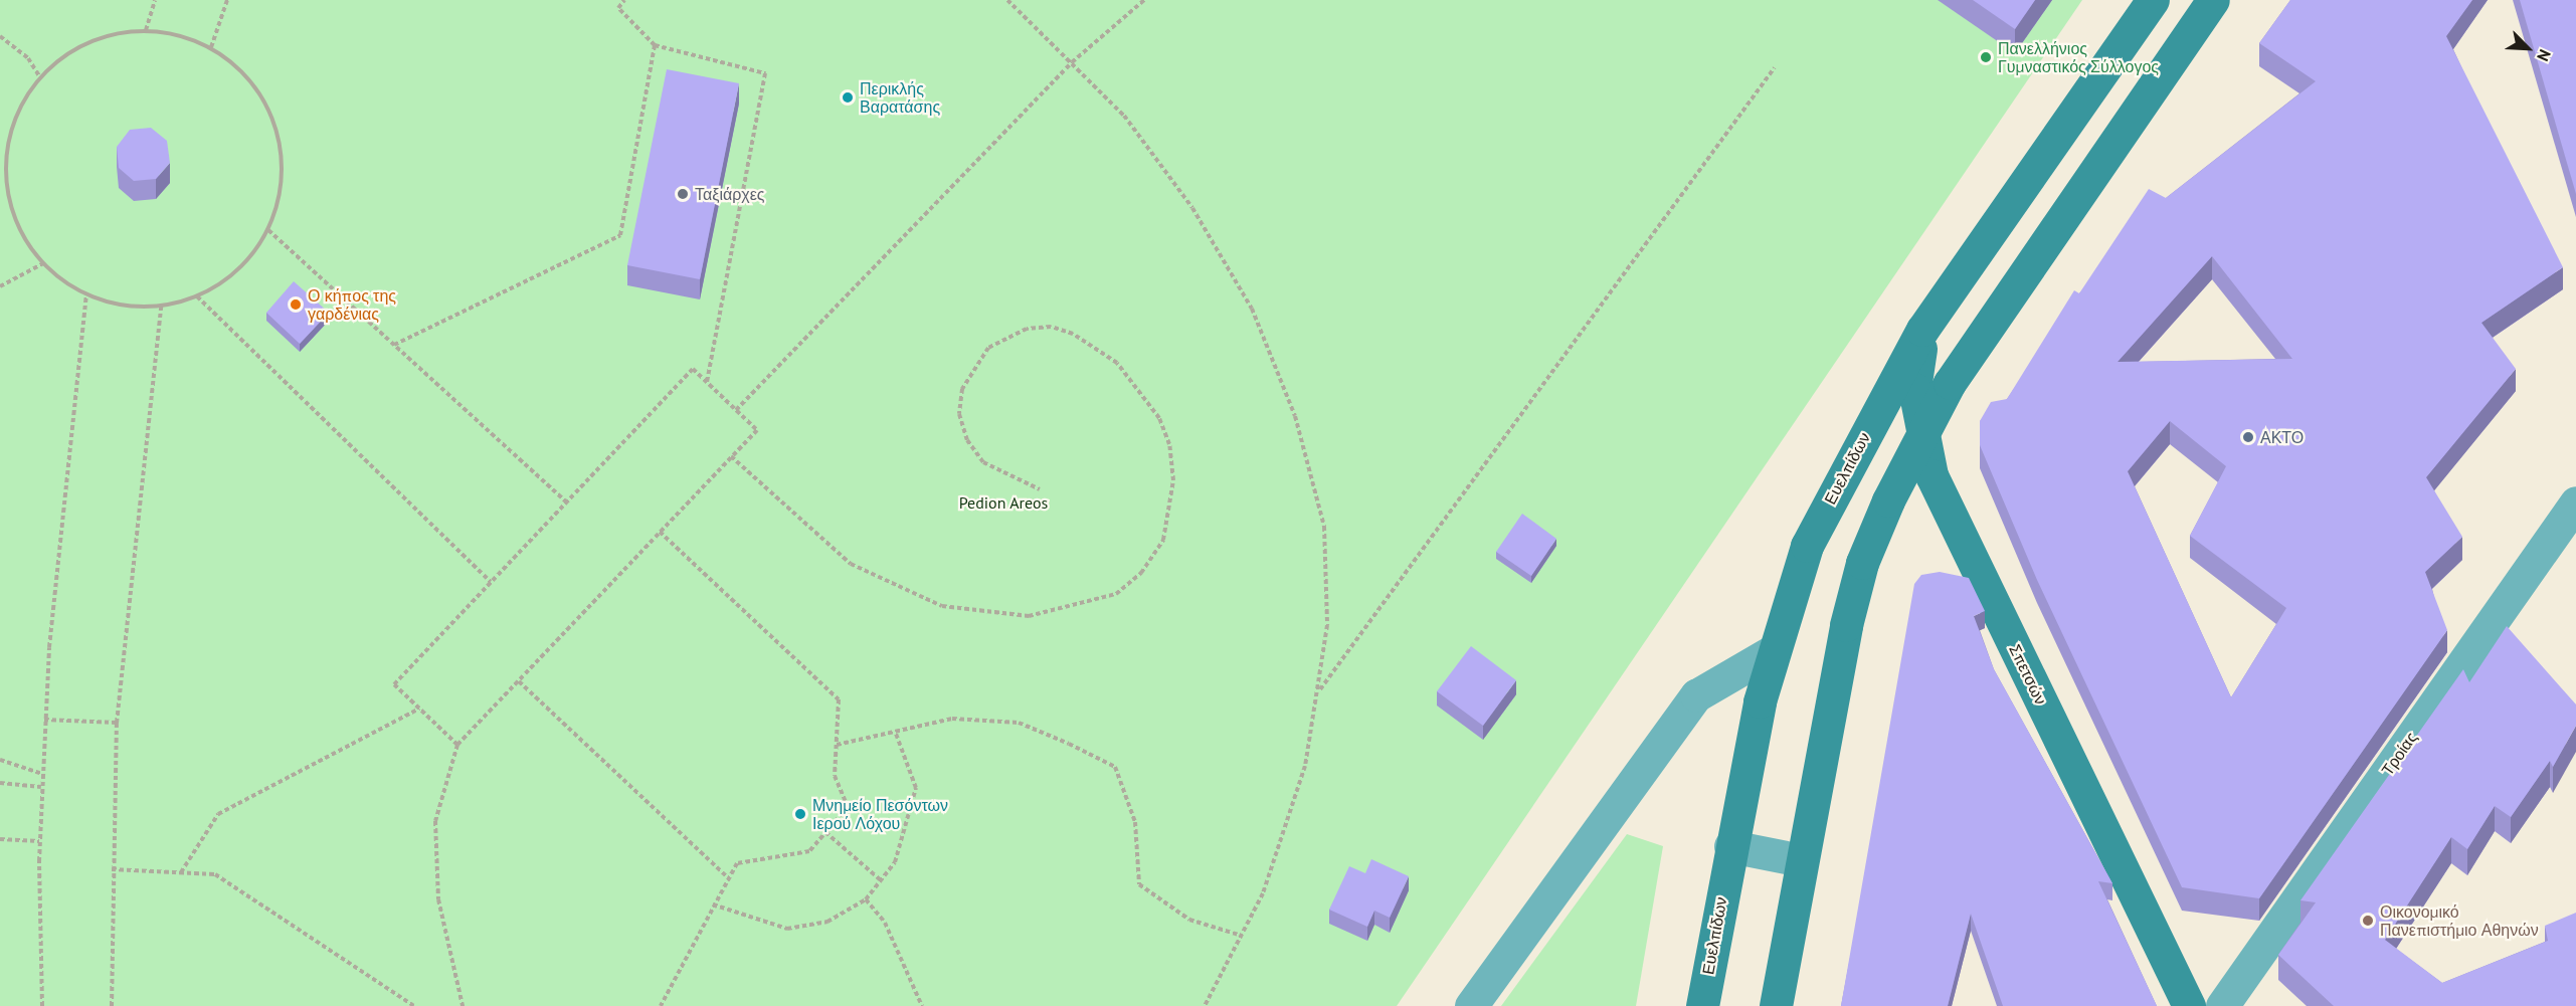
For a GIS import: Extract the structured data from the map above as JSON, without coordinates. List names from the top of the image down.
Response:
{
  "streets": {
    "main road": ["Ευελπίδων", "Σπετσών"],
    "street": ["Τροίας"]
  },
  "crossings": [
    ["Ευελπίδων", "Σπετσών"]
  ],
  "parks": ["Pedion Areos"],
  "places": [
    "Πανελλήνιος Γυμναστικός Σύλλογος",
    "Περικλής Βαρατάσης",
    "Ταξιάρχες",
    "Ο κήπος της γαρδένιας",
    "ΑΚΤΟ",
    "Μνημείο Πεσόντων Ιερού Λόχου",
    "Οικονομικό Πανεπιστήμιο Αθηνών"
  ],
  "north": "bottom right"
}
